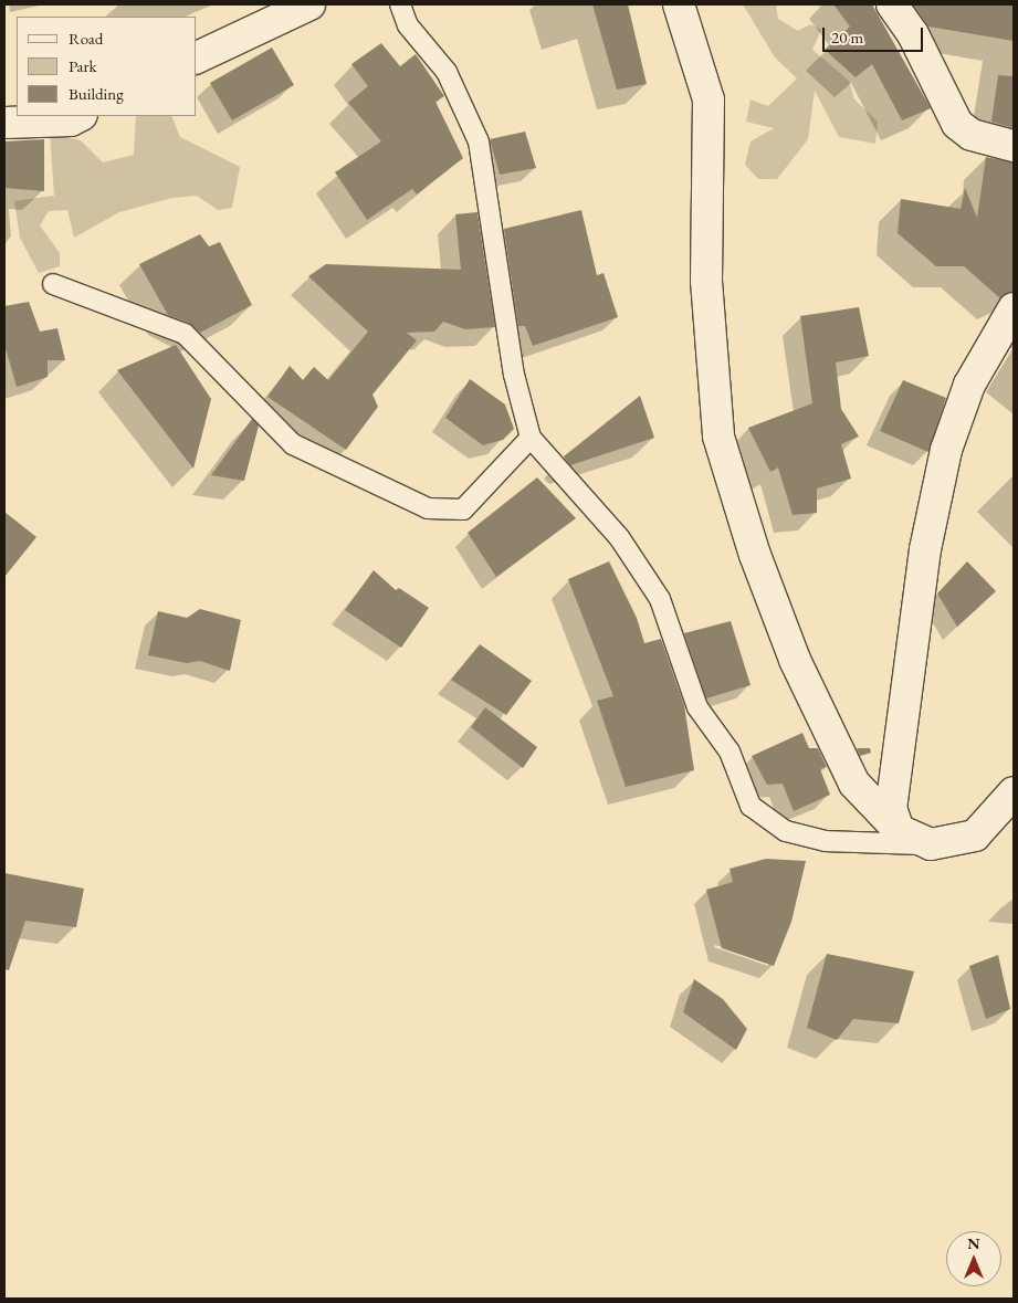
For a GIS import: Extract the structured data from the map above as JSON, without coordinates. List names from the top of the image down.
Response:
{
  "legend": ["Road", "Park", "Building"],
  "scale_bar": "20 m",
  "north": "top"
}
